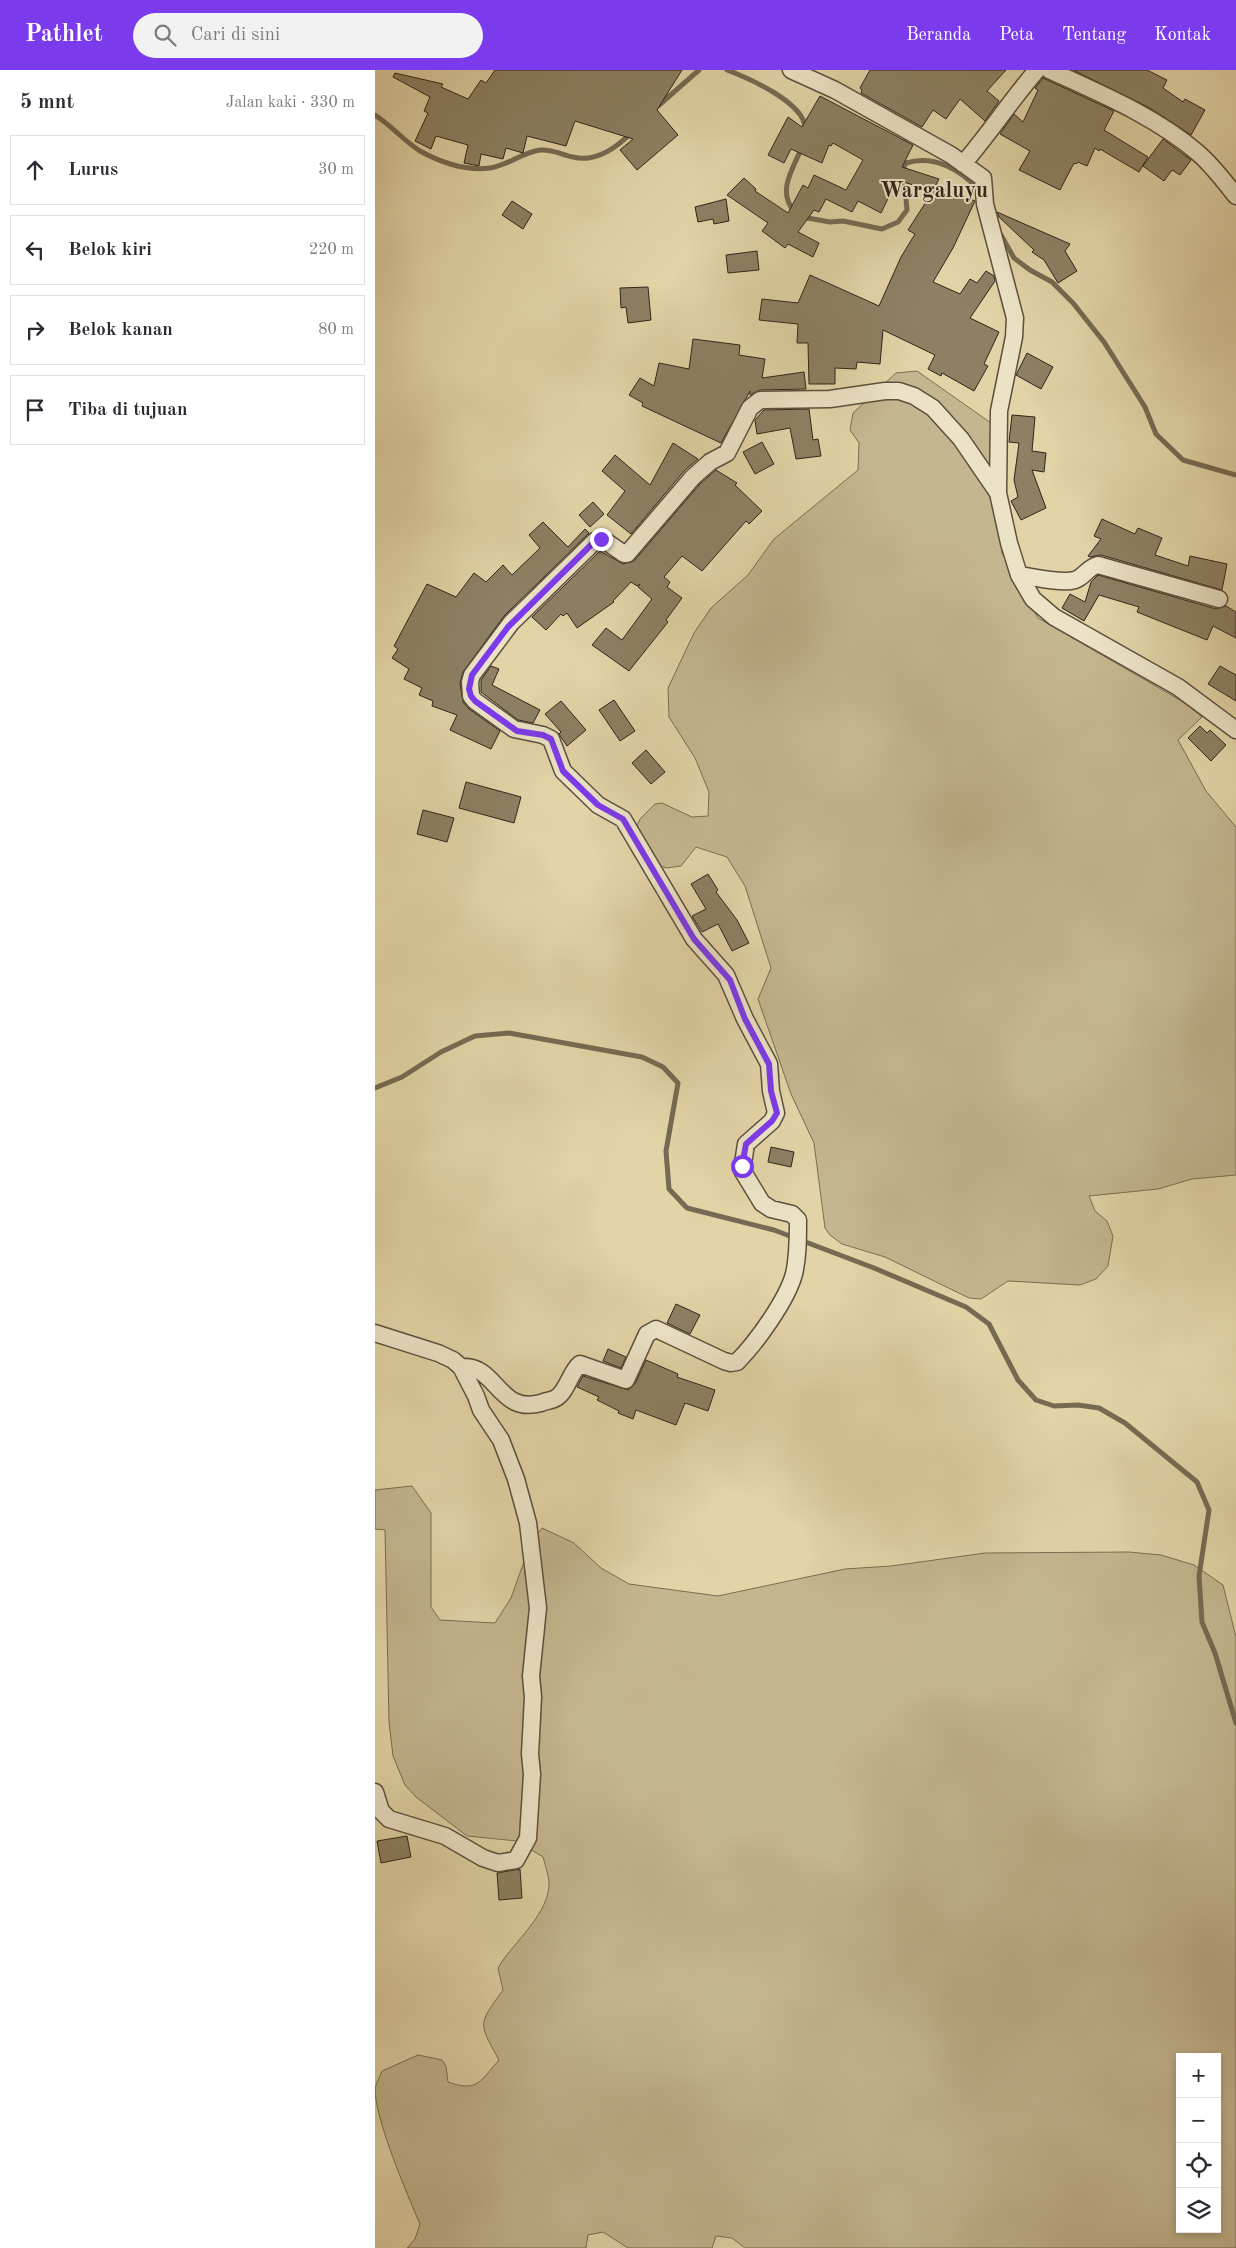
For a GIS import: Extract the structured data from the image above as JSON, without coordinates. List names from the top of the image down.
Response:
{
  "districts": ["Wargaluyu"],
  "page": {
    "header": "Pathlet",
    "search": "Cari di sini",
    "nav": [
      "Beranda",
      "Peta",
      "Tentang",
      "Kontak"
    ],
    "heading": ["5 mnt", "Jalan kaki · 330 m"],
    "list": [
      ["Lurus", "30 m"],
      ["Belok kiri", "220 m"],
      ["Belok kanan", "80 m"],
      "Tiba di tujuan"
    ],
    "map_buttons": ["+", "−"]
  }
}
